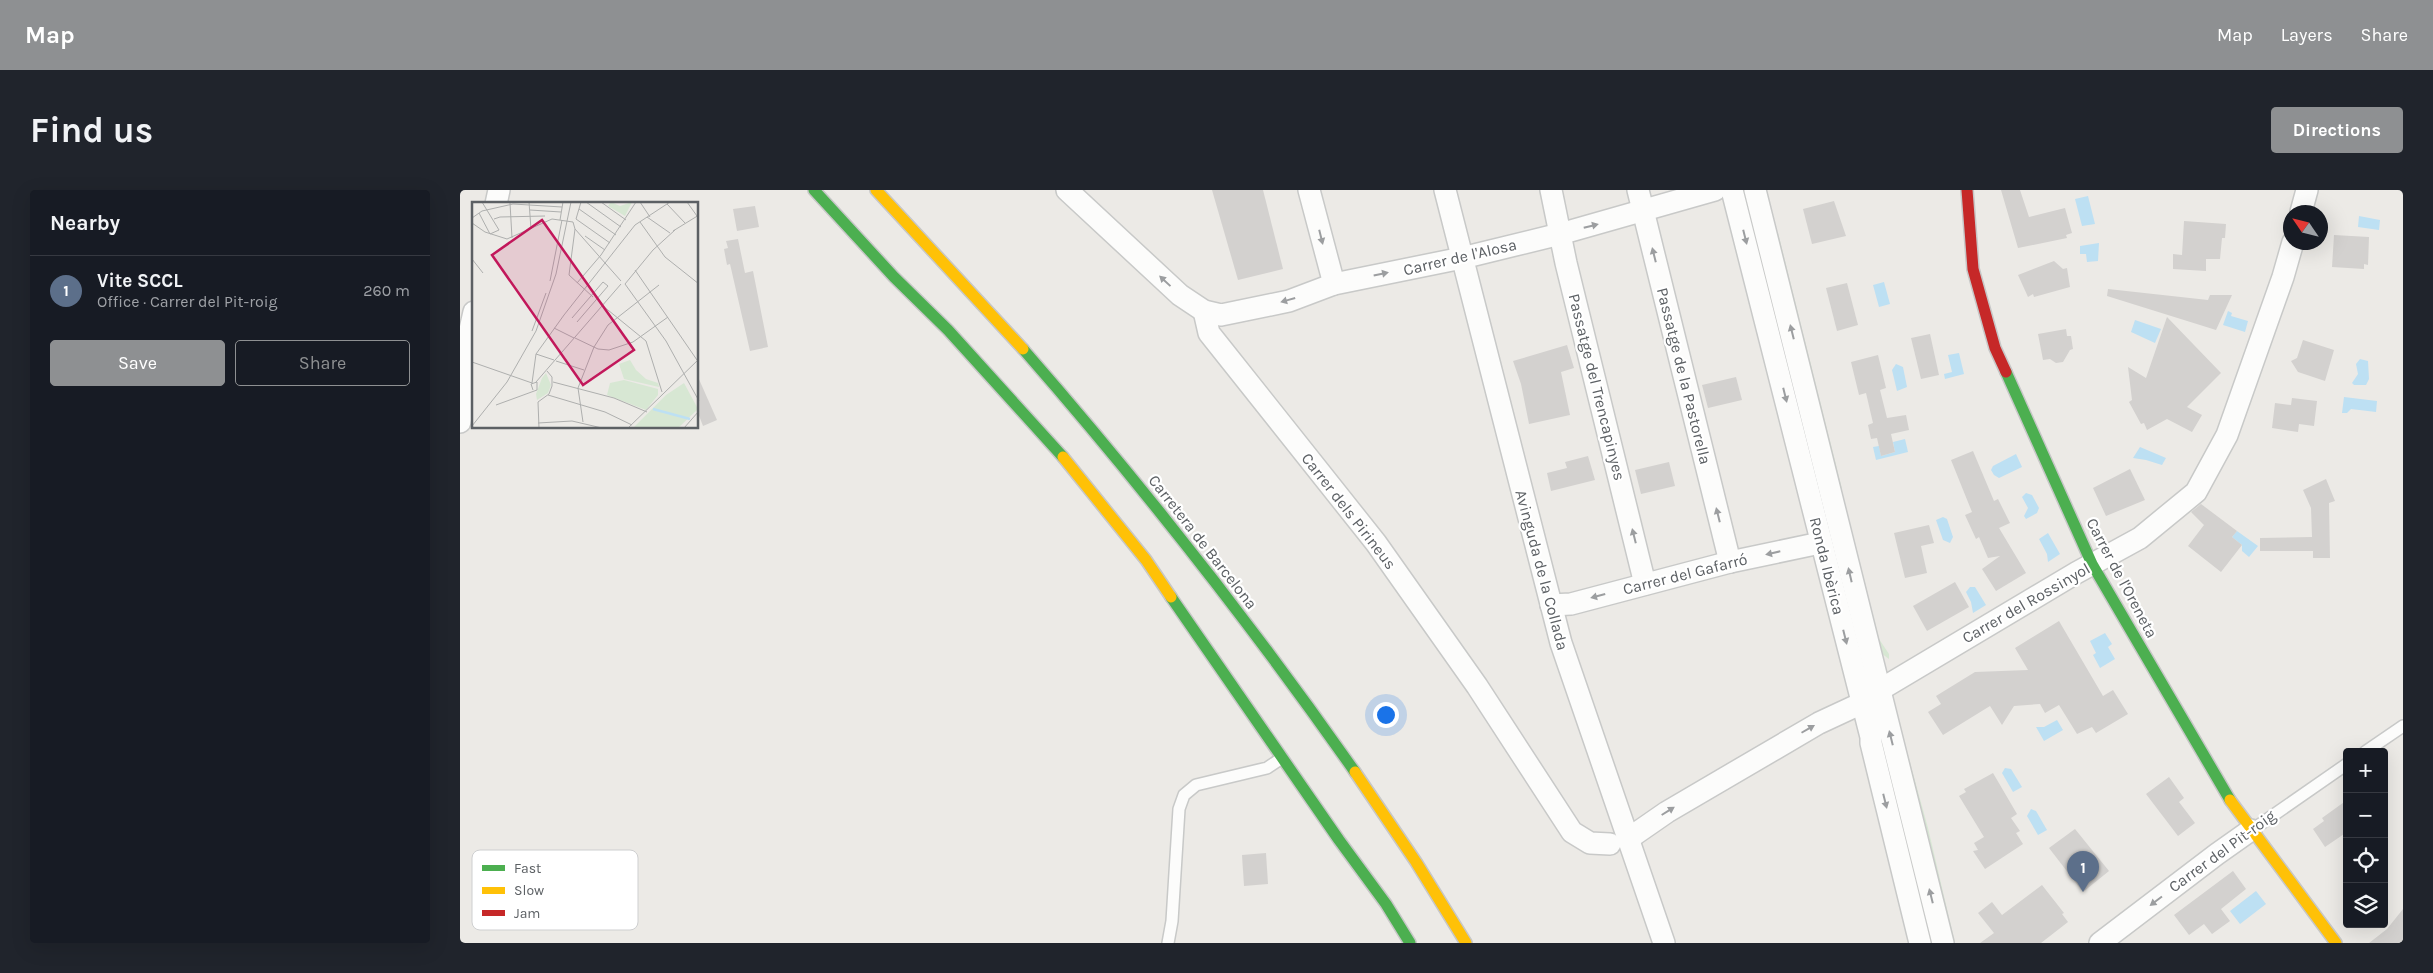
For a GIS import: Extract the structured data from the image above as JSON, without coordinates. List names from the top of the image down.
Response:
{
  "streets": {
    "main road": ["Carretera de Barcelona", "Carrer de l'Oreneta"],
    "street": [
      "Carrer de l'Alosa",
      "Passatge de la Pastorella",
      "Passatge del Trencapinyes",
      "Carrer dels Pirineus",
      "Ronda Ibèrica",
      "Avinguda de la Collada",
      "Carrer del Gafarró",
      "Carrer del Rossinyol",
      "Carrer del Pit-roig"
    ]
  },
  "crossings": [
    ["Carrer de l'Alosa", "Passatge de la Pastorella"],
    ["Carrer de l'Alosa", "Passatge del Trencapinyes"],
    ["Carrer de l'Alosa", "Carrer dels Pirineus"],
    ["Carrer de l'Alosa", "Avinguda de la Collada"],
    ["Passatge de la Pastorella", "Carrer del Gafarró"],
    ["Passatge del Trencapinyes", "Carrer del Gafarró"],
    ["Carrer dels Pirineus", "Avinguda de la Collada"],
    ["Carrer dels Pirineus", "Carrer del Rossinyol"],
    ["Ronda Ibèrica", "Carrer del Gafarró"],
    ["Ronda Ibèrica", "Carrer del Rossinyol"],
    ["Avinguda de la Collada", "Carrer del Gafarró"],
    ["Avinguda de la Collada", "Carrer del Rossinyol"],
    ["Carrer de l'Oreneta", "Carrer del Rossinyol"],
    ["Carrer de l'Oreneta", "Carrer del Pit-roig"]
  ],
  "one_way": [
    "Passatge de la Pastorella",
    "Passatge del Trencapinyes",
    "Carrer del Gafarró",
    "Carrer del Pit-roig"
  ],
  "legend": ["Fast", "Slow", "Jam"],
  "north": "top left",
  "page": {
    "header": "Map",
    "nav": ["Map", "Layers", "Share"],
    "buttons": [
      "Directions",
      ["Save", "Share"]
    ],
    "title": "Find us",
    "heading": "Nearby",
    "list": [
      {
        "mark": "1",
        "name": "Vite SCCL",
        "note": "Office · Carrer del Pit-roig",
        "value": "260 m"
      }
    ],
    "map_buttons": ["+", "−"],
    "pins": "1"
  }
}
